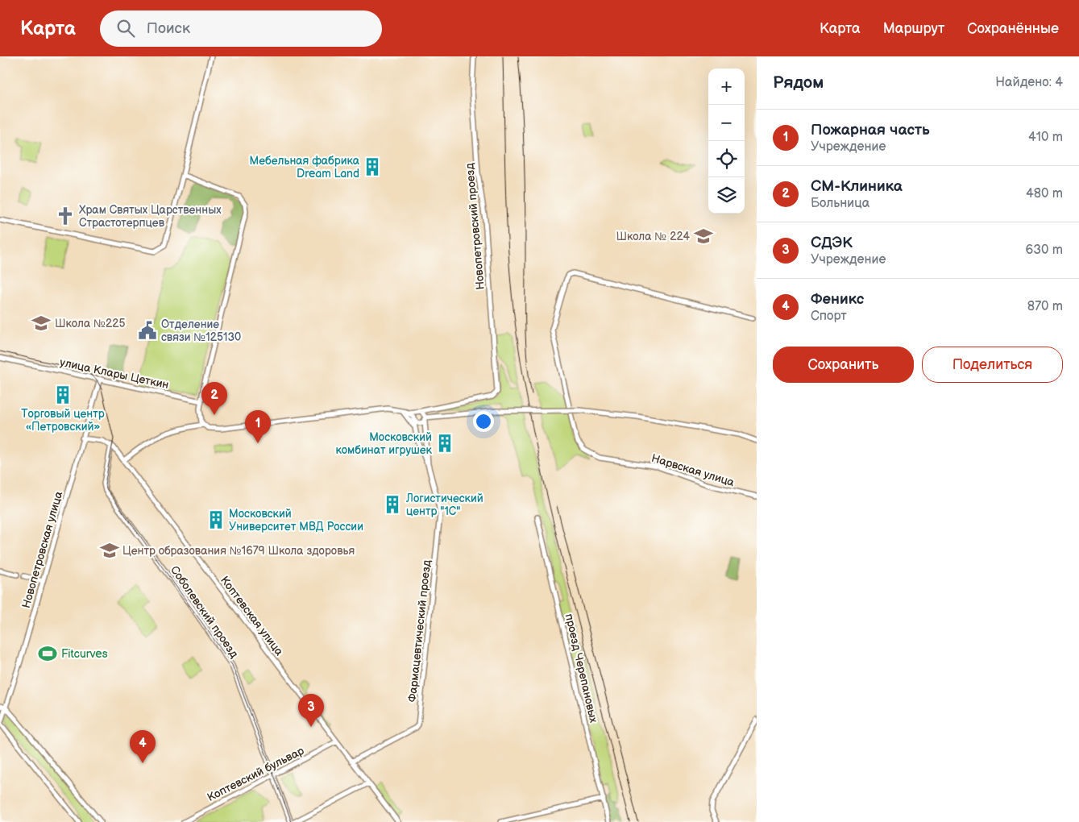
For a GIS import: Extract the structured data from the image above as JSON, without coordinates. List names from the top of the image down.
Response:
{
  "streets": {
    "street": [
      "Новопетровский проезд",
      "улица Клары Цеткин",
      "Нарвская улица",
      "Новопетровская улица",
      "Соболевский проезд",
      "Коптевская улица",
      "Фармацевтический проезд",
      "проезд Черепановых",
      "Коптевский бульвар"
    ]
  },
  "crossings": [
    ["улица Клары Цеткин", "Новопетровская улица"],
    ["Соболевский проезд", "Коптевская улица"],
    ["Соболевский проезд", "Коптевский бульвар"],
    ["Коптевская улица", "Фармацевтический проезд"],
    ["Коптевская улица", "Коптевский бульвар"]
  ],
  "places": {
    "building": [
      "Мебельная фабрика Dream Land",
      "Торговый центр «Петровский»",
      "Московский комбинат игрушек",
      "Логистический центр \"1С\"",
      "Московский Университет МВД России"
    ],
    "church": ["Храм Святых Царственных Страстотерпцев"],
    "school or university": ["Школа № 224", "Школа №225", "Центр образования №1679 Школа здоровья"],
    "public building": ["Отделение связи №125130"],
    "sports": ["Fitcurves"]
  },
  "page": {
    "header": "Карта",
    "search": "Поиск",
    "nav": ["Карта", "Маршрут", "Сохранённые"],
    "heading": ["Рядом", "Найдено: 4"],
    "map_buttons": ["+", "−"],
    "list": [
      {
        "mark": "1",
        "name": "Пожарная часть",
        "note": "Учреждение",
        "value": "410 m"
      },
      {
        "mark": "2",
        "name": "СМ-Клиника",
        "note": "Больница",
        "value": "480 m"
      },
      {
        "mark": "3",
        "name": "СДЭК",
        "note": "Учреждение",
        "value": "630 m"
      },
      {
        "mark": "4",
        "name": "Феникс",
        "note": "Спорт",
        "value": "870 m"
      }
    ],
    "buttons": ["Сохранить", "Поделиться"],
    "pins": [
      "2",
      "1",
      "3",
      "4"
    ]
  }
}
